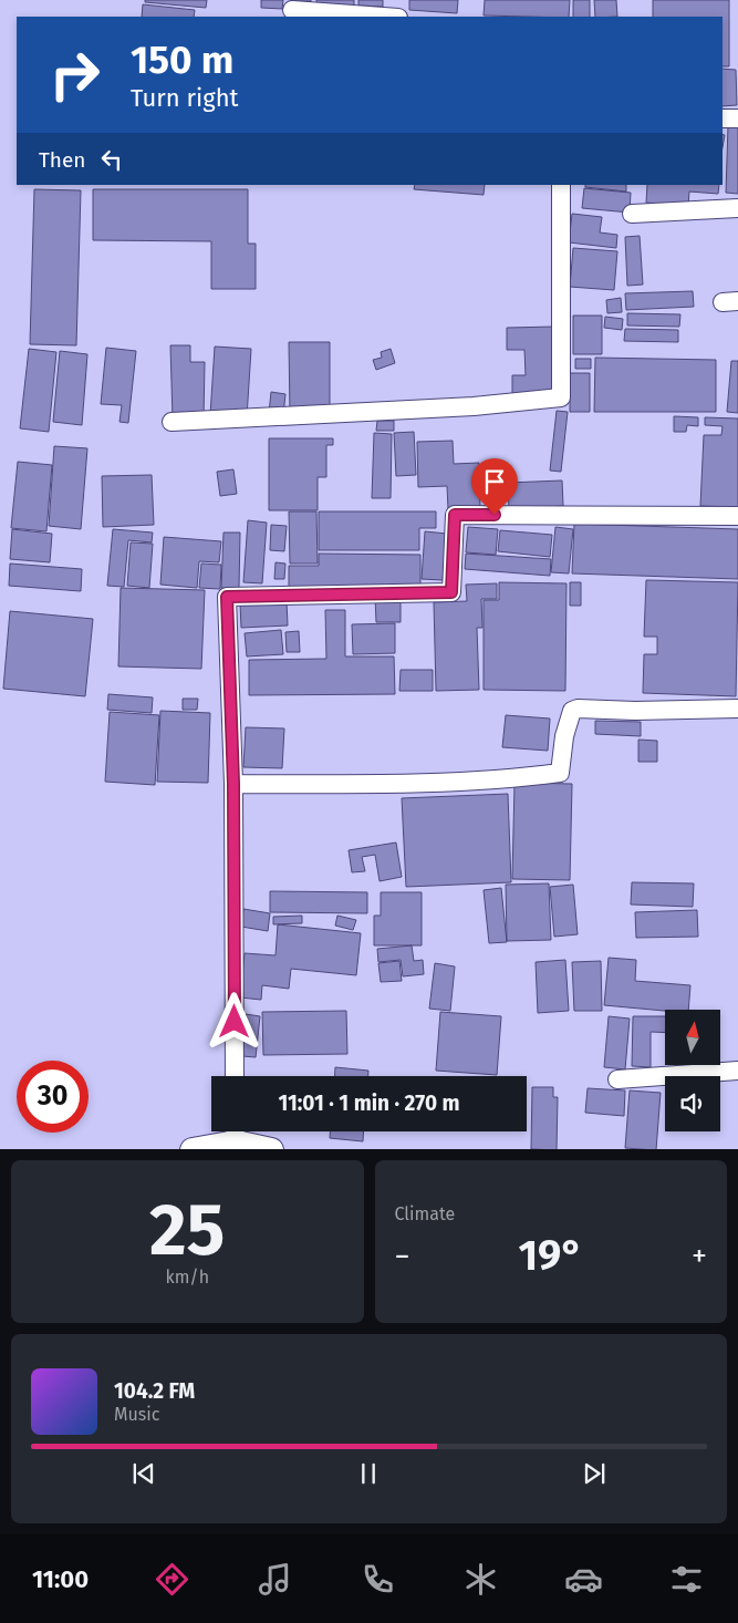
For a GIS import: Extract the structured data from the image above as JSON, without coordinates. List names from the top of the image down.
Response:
{
  "north": "top",
  "page": {
    "turn": ["150 m", "Turn right"],
    "then": "Then",
    "limit": "30",
    "trip": "11:01 · 1 min · 270 m",
    "tile": [
      ["25", "km/h"],
      "Climate"
    ],
    "heat": ["−", "19°", "+"],
    "song": ["104.2 FM", "Music"],
    "tabs": "11:00"
  }
}
